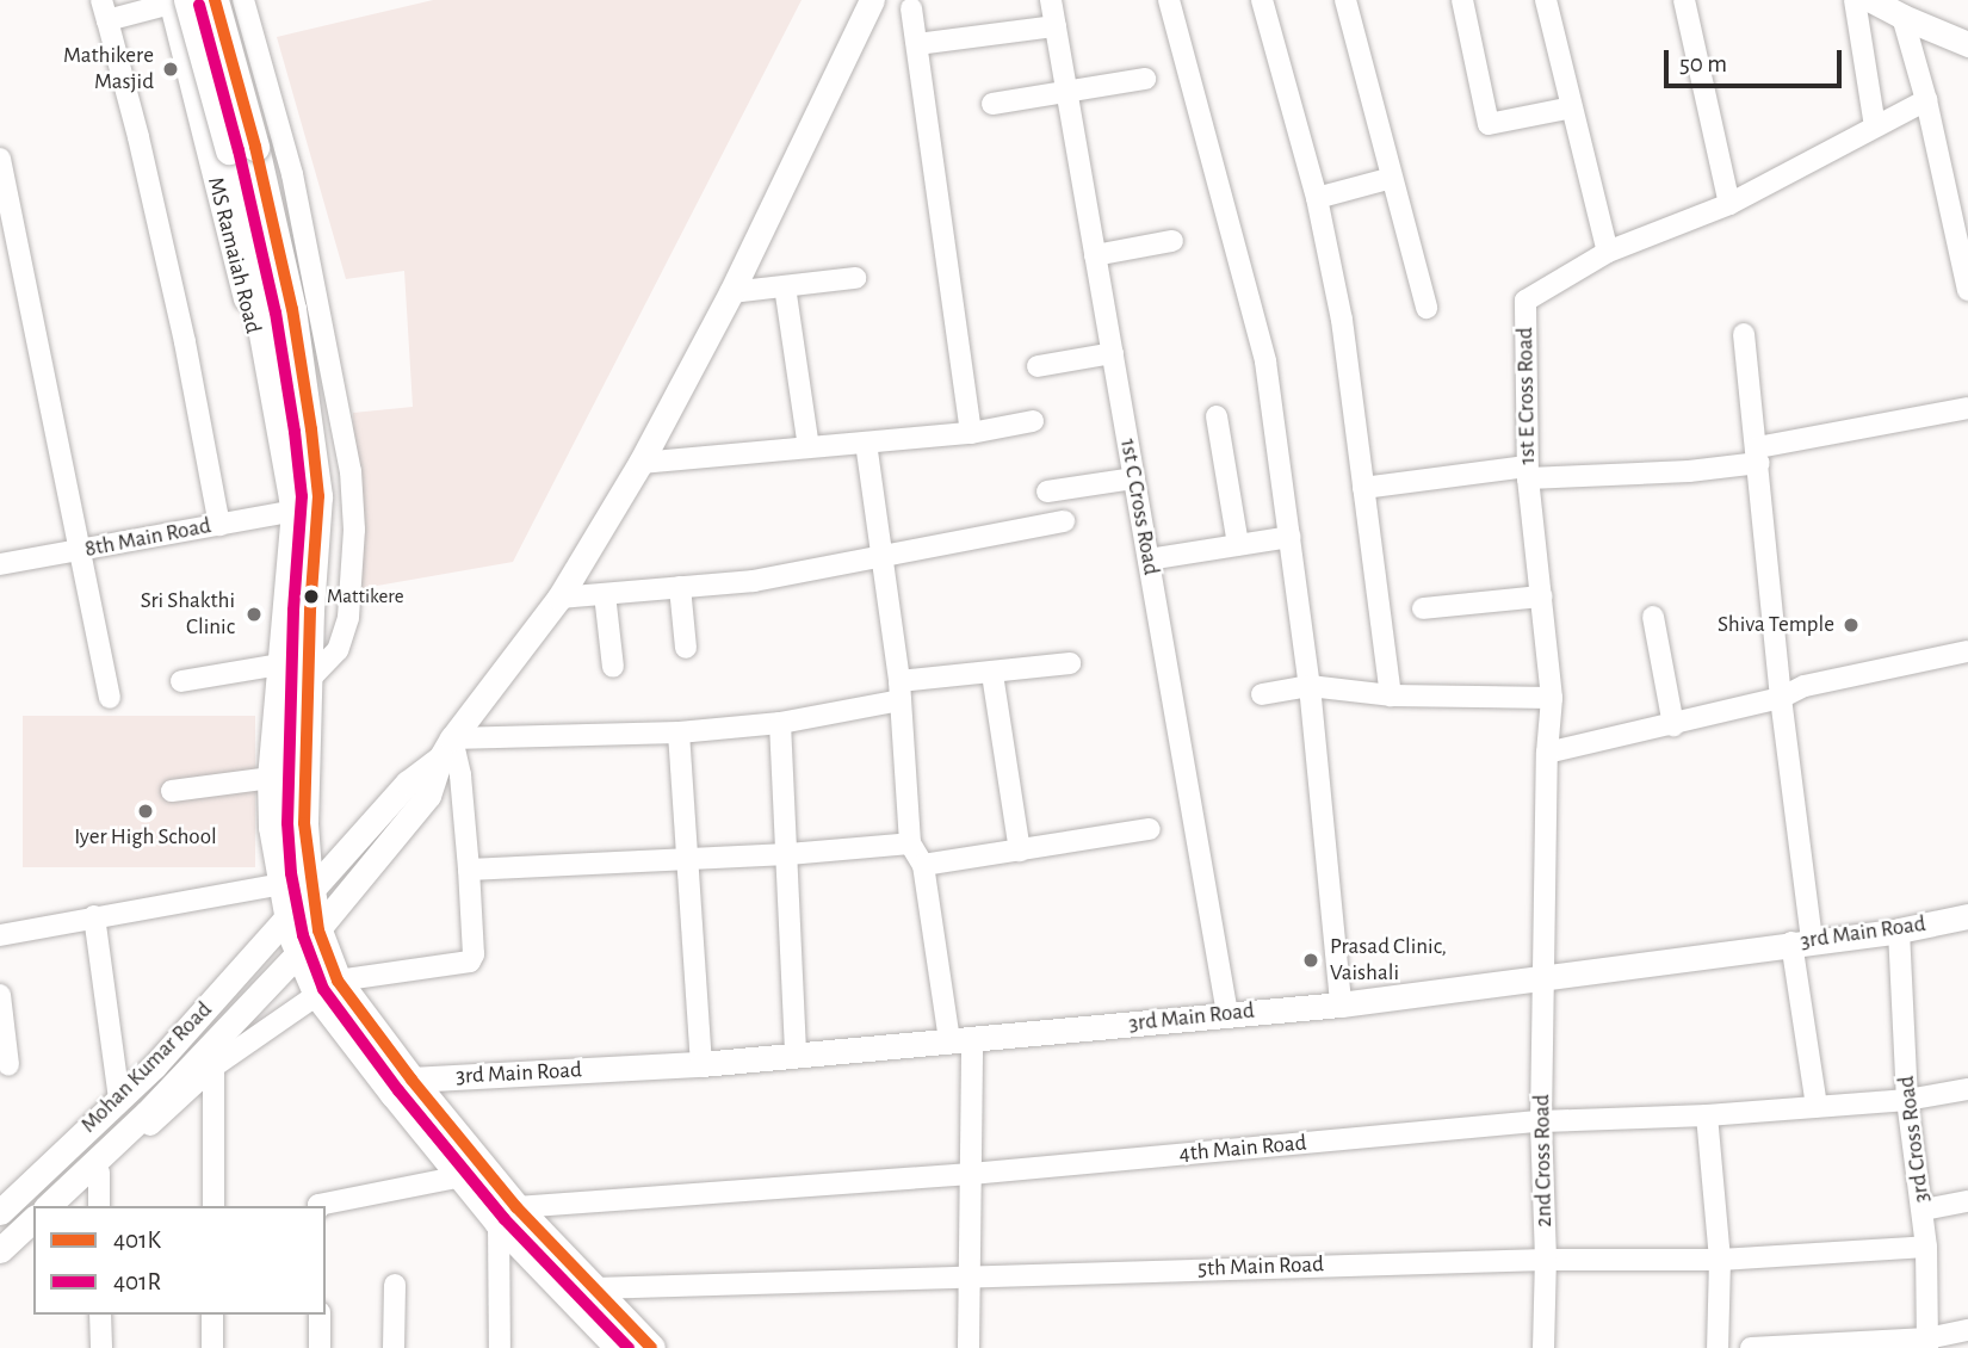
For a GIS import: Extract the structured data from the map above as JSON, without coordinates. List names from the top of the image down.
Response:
{
  "streets": {
    "main road": ["MS Ramaiah Road"],
    "street": [
      "1st E Cross Road",
      "1st C Cross Road",
      "8th Main Road",
      "3rd Main Road",
      "Mohan Kumar Road",
      "3rd Cross Road",
      "4th Main Road",
      "2nd Cross Road",
      "5th Main Road"
    ]
  },
  "crossings": [
    ["MS Ramaiah Road", "8th Main Road"],
    ["MS Ramaiah Road", "3rd Main Road"],
    ["MS Ramaiah Road", "Mohan Kumar Road"],
    ["MS Ramaiah Road", "4th Main Road"],
    ["MS Ramaiah Road", "5th Main Road"],
    ["1st E Cross Road", "3rd Main Road"],
    ["1st E Cross Road", "2nd Cross Road"],
    ["1st C Cross Road", "3rd Main Road"],
    ["3rd Main Road", "3rd Cross Road"],
    ["3rd Main Road", "2nd Cross Road"],
    ["3rd Cross Road", "4th Main Road"],
    ["3rd Cross Road", "5th Main Road"],
    ["4th Main Road", "2nd Cross Road"],
    ["2nd Cross Road", "5th Main Road"]
  ],
  "places": [
    "Mathikere Masjid",
    "Mattikere",
    "Sri Shakthi Clinic",
    "Shiva Temple",
    "Iyer High School",
    "Prasad Clinic, Vaishali"
  ],
  "lines": ["transit line 401K", "transit line 401R"],
  "legend": ["401K", "401R"],
  "scale_bar": "50 m"
}
